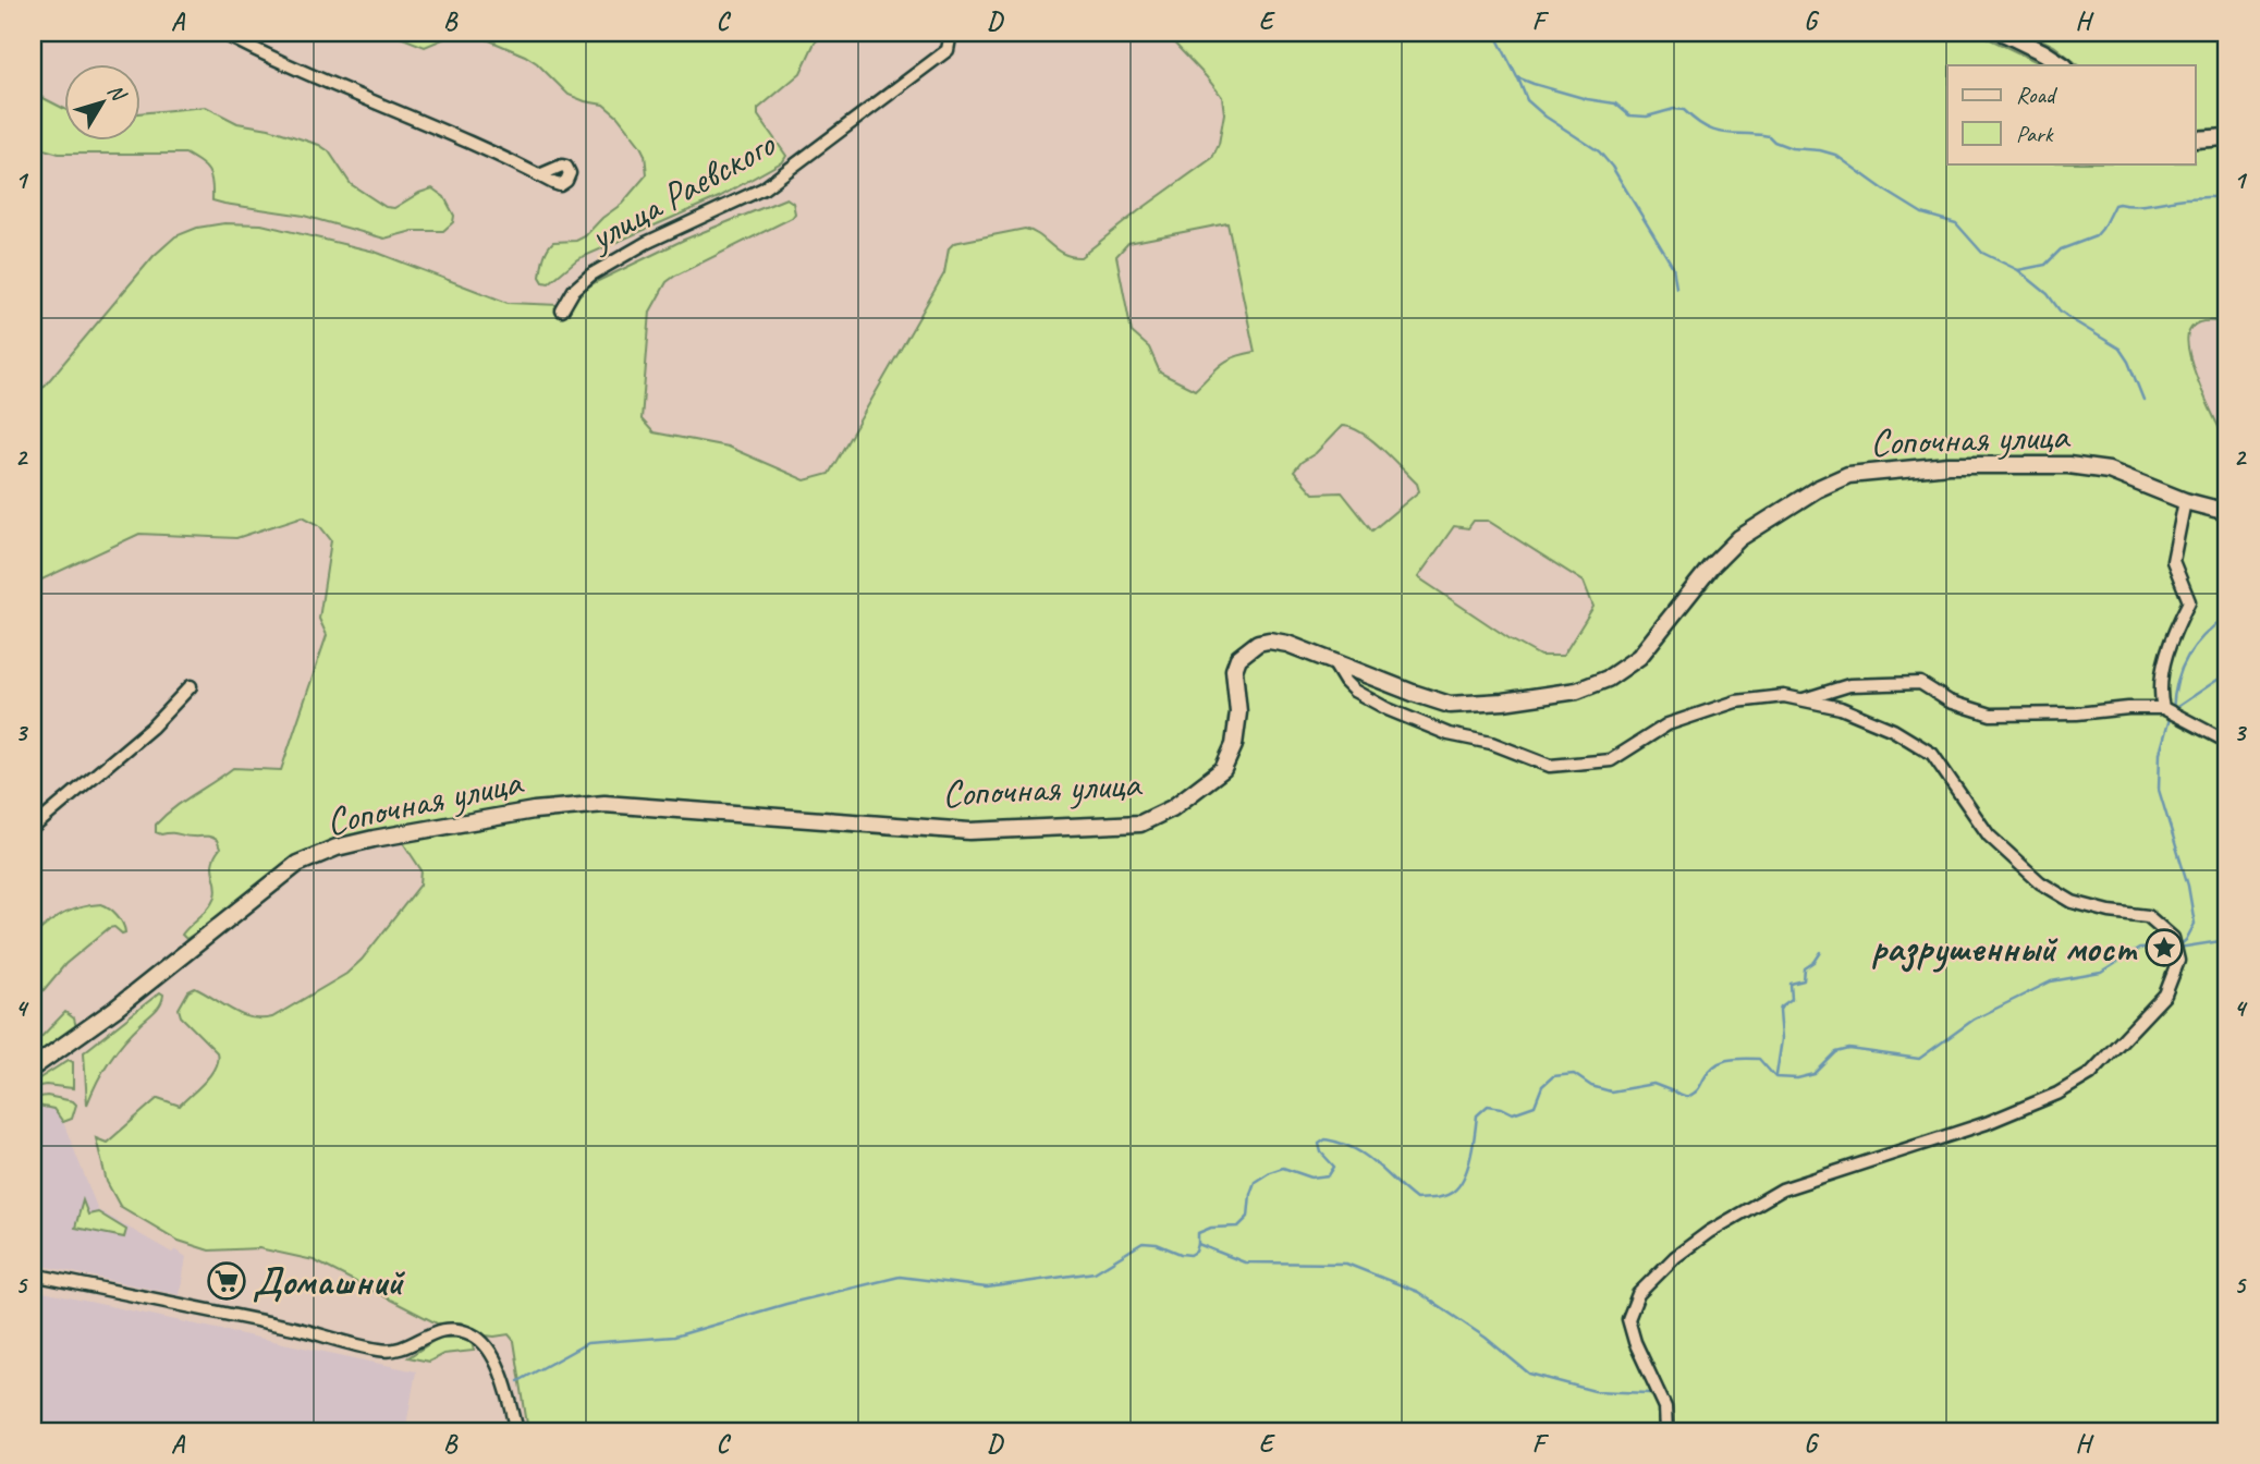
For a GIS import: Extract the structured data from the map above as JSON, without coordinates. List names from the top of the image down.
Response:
{
  "streets": {
    "main road": ["Сопочная улица"],
    "street": ["улица Раевского"]
  },
  "places": {
    "place": ["разрушенный мост"],
    "supermarket": ["Домашний"]
  },
  "legend": ["Road", "Park"],
  "north": "top right",
  "grid": {
    "columns": [
      "A",
      "B",
      "C",
      "D",
      "E",
      "F",
      "G",
      "H"
    ],
    "rows": [
      "1",
      "2",
      "3",
      "4",
      "5"
    ]
  }
}
